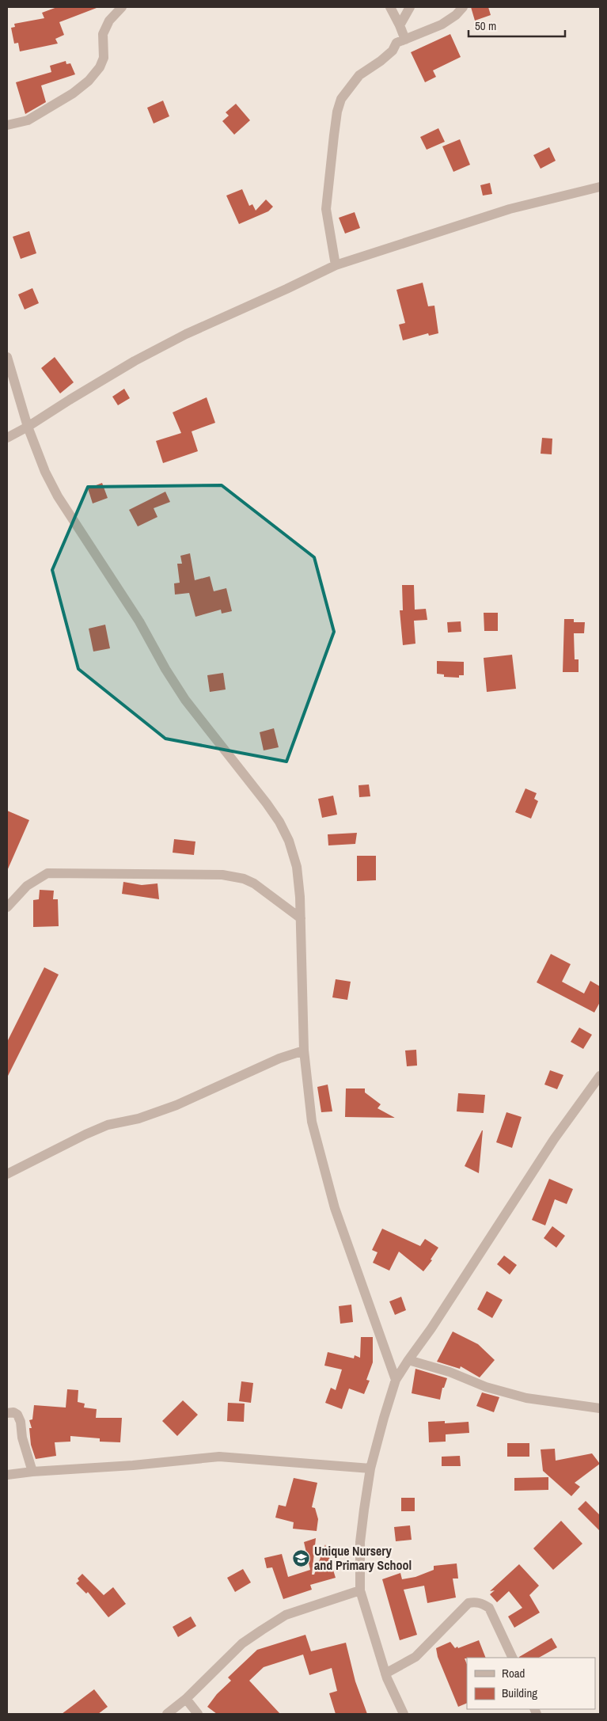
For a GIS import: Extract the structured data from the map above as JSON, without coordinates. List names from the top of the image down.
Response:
{
  "places": {
    "school or university": ["Unique Nursery and Primary School"]
  },
  "legend": ["Road", "Building"],
  "scale_bar": "50 m"
}
